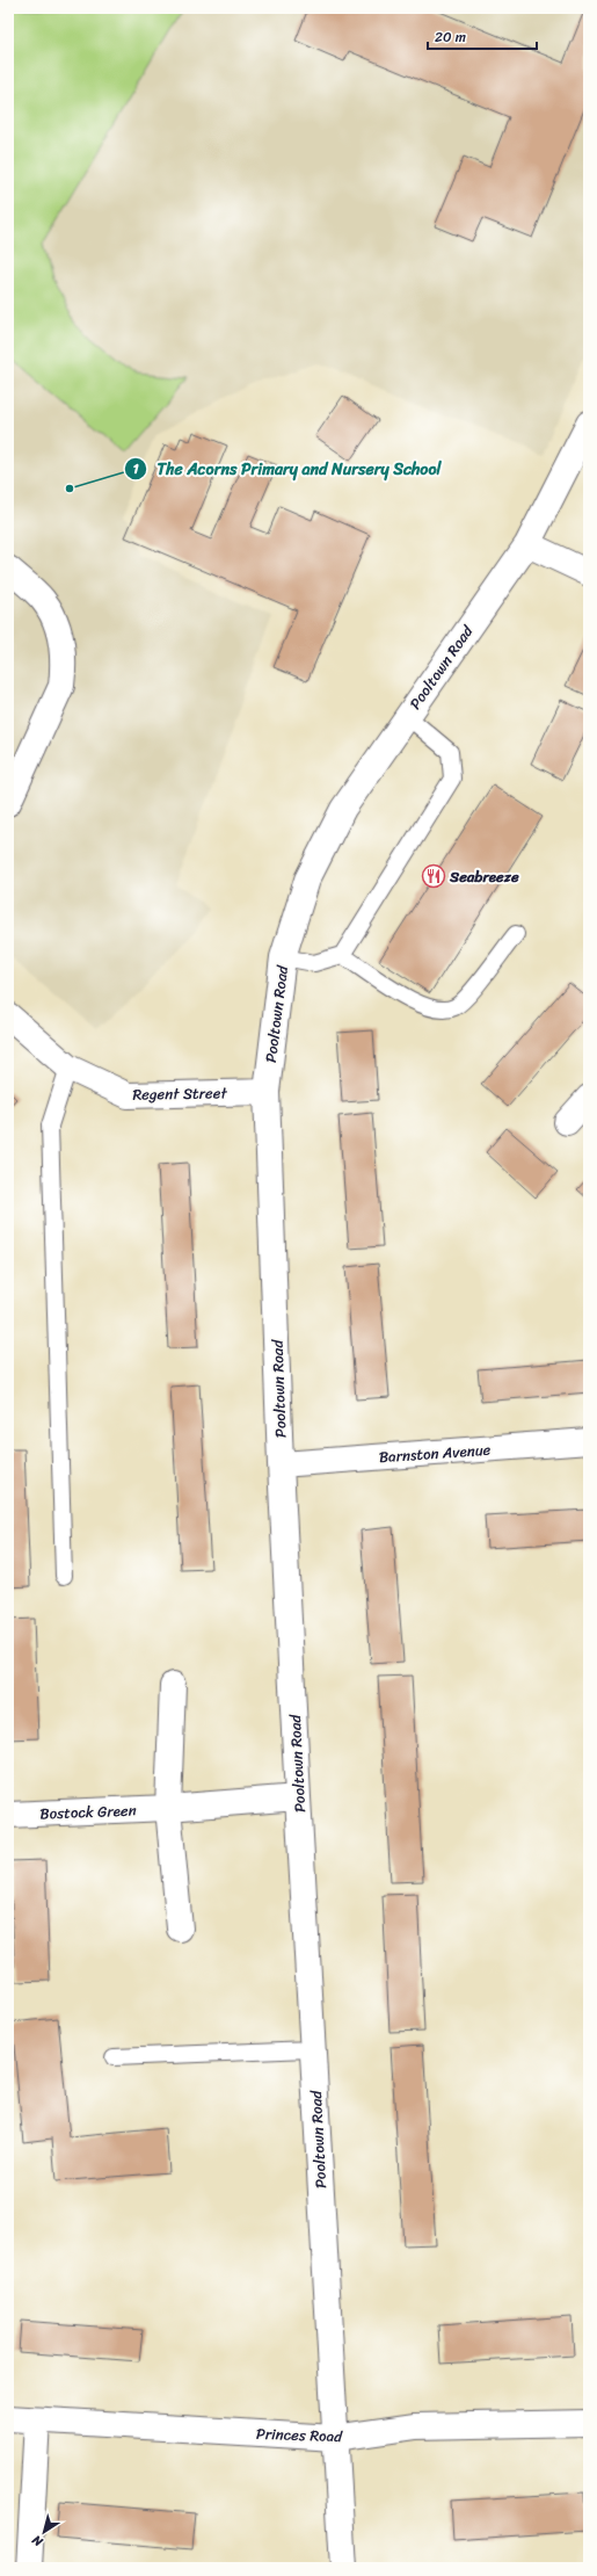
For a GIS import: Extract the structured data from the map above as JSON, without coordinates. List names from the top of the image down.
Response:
{
  "streets": {
    "street": [
      "Pooltown Road",
      "Regent Street",
      "Barnston Avenue",
      "Bostock Green",
      "Princes Road"
    ]
  },
  "crossings": [
    ["Pooltown Road", "Regent Street"],
    ["Pooltown Road", "Barnston Avenue"],
    ["Pooltown Road", "Bostock Green"],
    ["Pooltown Road", "Princes Road"]
  ],
  "places": {
    "other": ["The Acorns Primary and Nursery School"],
    "restaurant": ["Seabreeze"]
  },
  "scale_bar": "20 m",
  "north": "bottom left"
}
